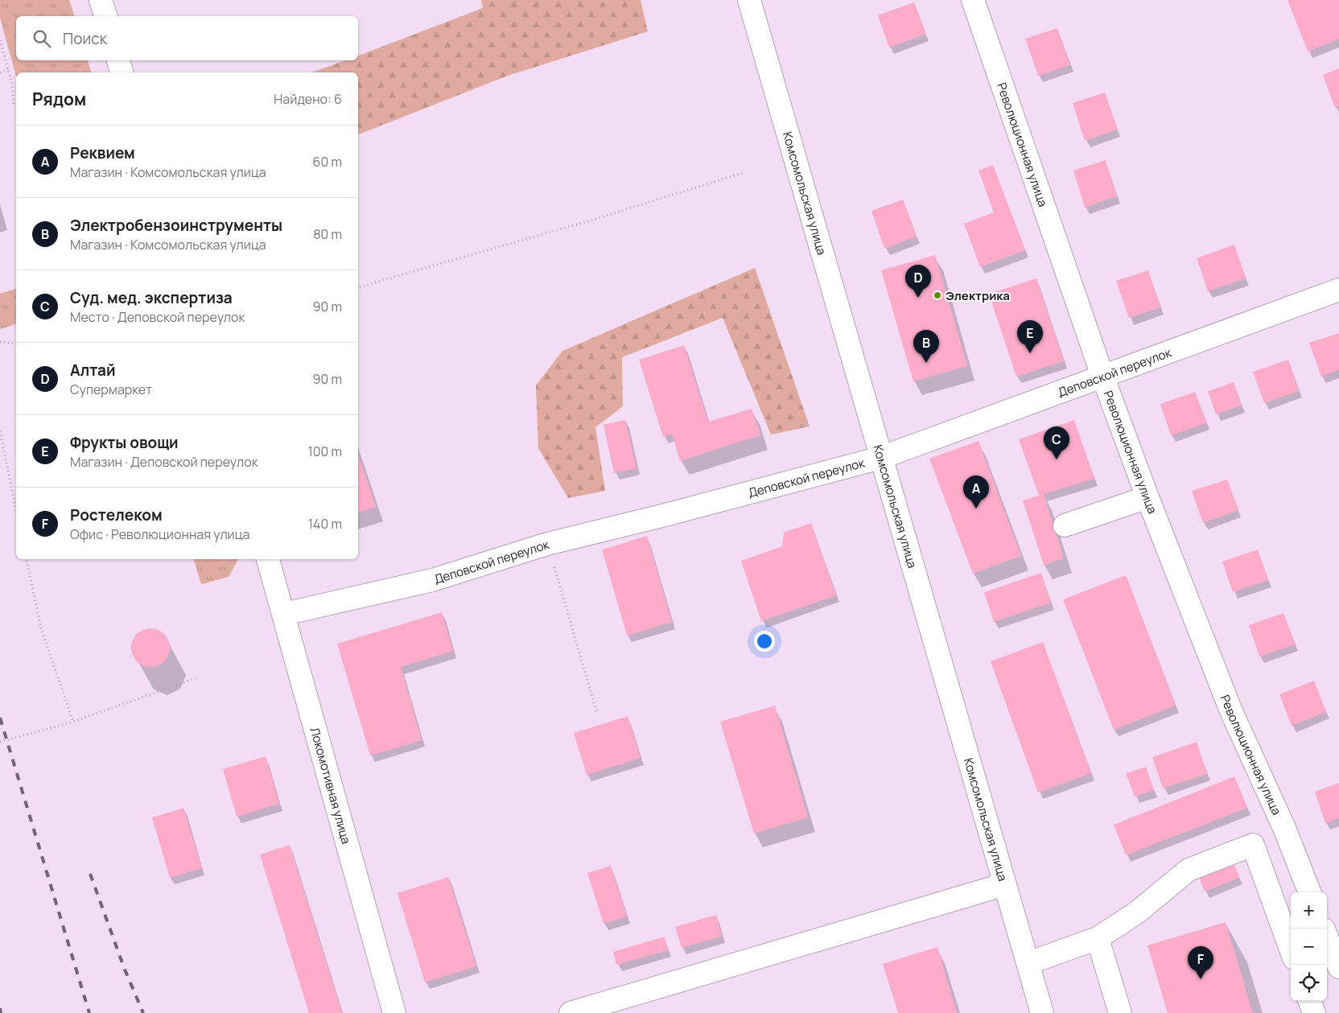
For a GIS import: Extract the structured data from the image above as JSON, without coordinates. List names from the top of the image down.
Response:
{
  "streets": {
    "street": [
      "Революционная улица",
      "Комсомольская улица",
      "Деповской переулок",
      "Локомотивная улица"
    ]
  },
  "crossings": [
    ["Революционная улица", "Деповской переулок"],
    ["Комсомольская улица", "Деповской переулок"],
    ["Деповской переулок", "Локомотивная улица"]
  ],
  "places": ["Электрика"],
  "page": {
    "search": "Поиск",
    "heading": ["Рядом", "Найдено: 6"],
    "list": [
      {
        "mark": "A",
        "name": "Реквием",
        "note": "Магазин · Комсомольская улица",
        "value": "60 m"
      },
      {
        "mark": "B",
        "name": "Электробензоинструменты",
        "note": "Магазин · Комсомольская улица",
        "value": "80 m"
      },
      {
        "mark": "C",
        "name": "Суд. мед. экспертиза",
        "note": "Место · Деповской переулок",
        "value": "90 m"
      },
      {
        "mark": "D",
        "name": "Алтай",
        "note": "Супермаркет",
        "value": "90 m"
      },
      {
        "mark": "E",
        "name": "Фрукты овощи",
        "note": "Магазин · Деповской переулок",
        "value": "100 m"
      },
      {
        "mark": "F",
        "name": "Ростелеком",
        "note": "Офис · Революционная улица",
        "value": "140 m"
      }
    ],
    "pins": [
      "D",
      "E",
      "B",
      "C",
      "A",
      "F"
    ],
    "map_buttons": ["+", "−"]
  }
}
